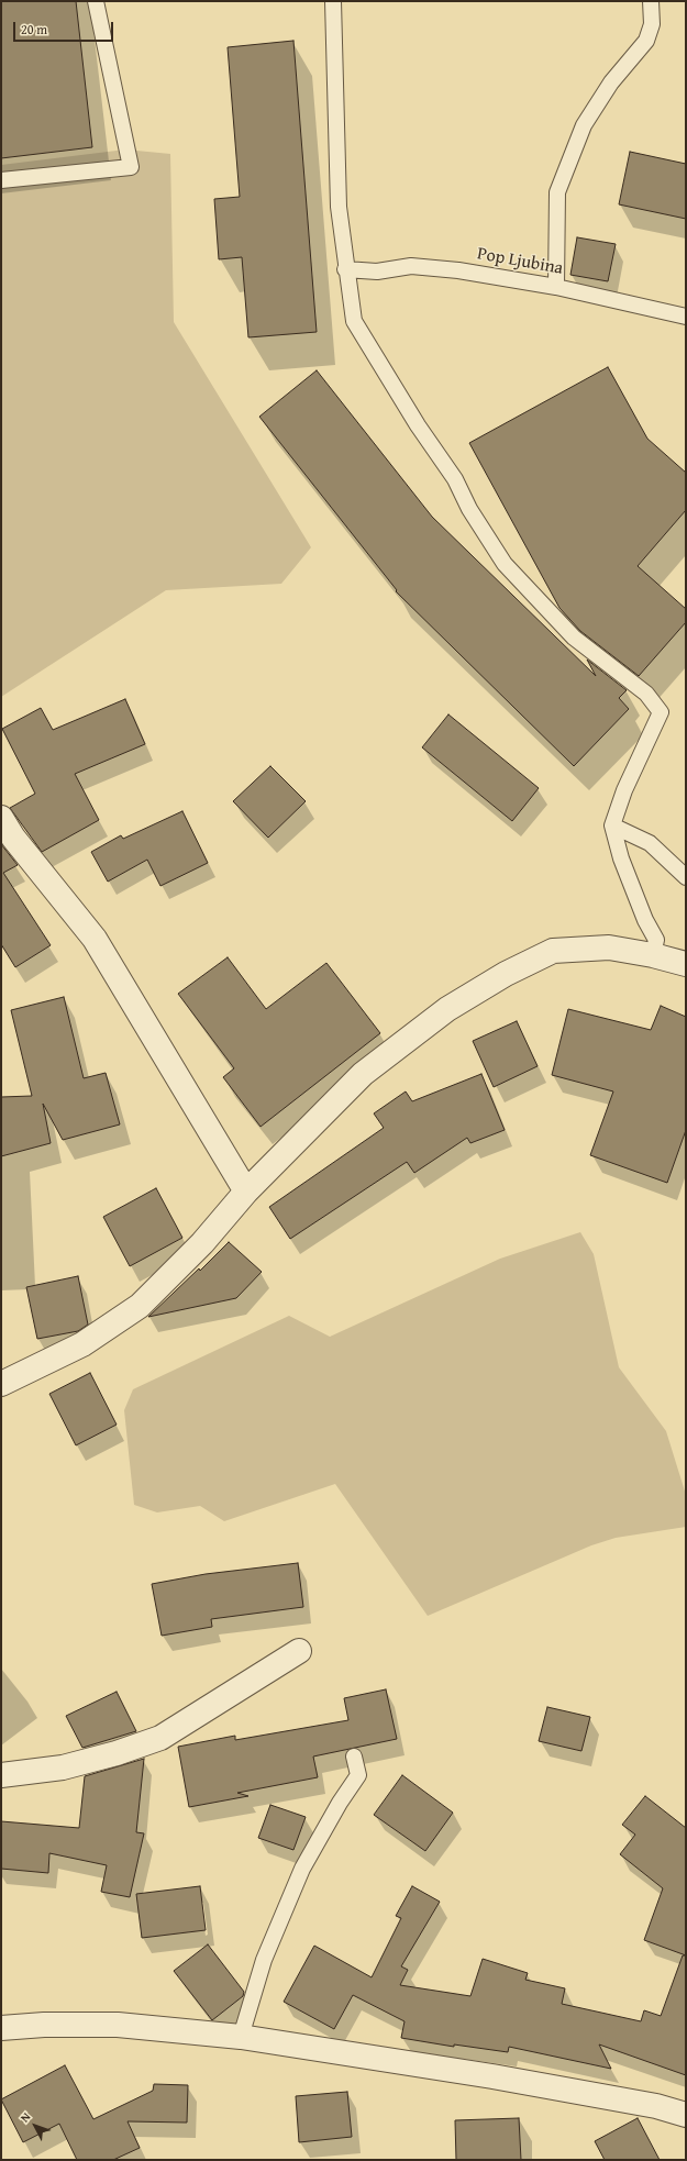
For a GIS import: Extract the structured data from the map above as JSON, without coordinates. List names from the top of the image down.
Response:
{
  "streets": {
    "lane": ["Pop Ljubina"]
  },
  "scale_bar": "20 m",
  "north": "top left"
}
